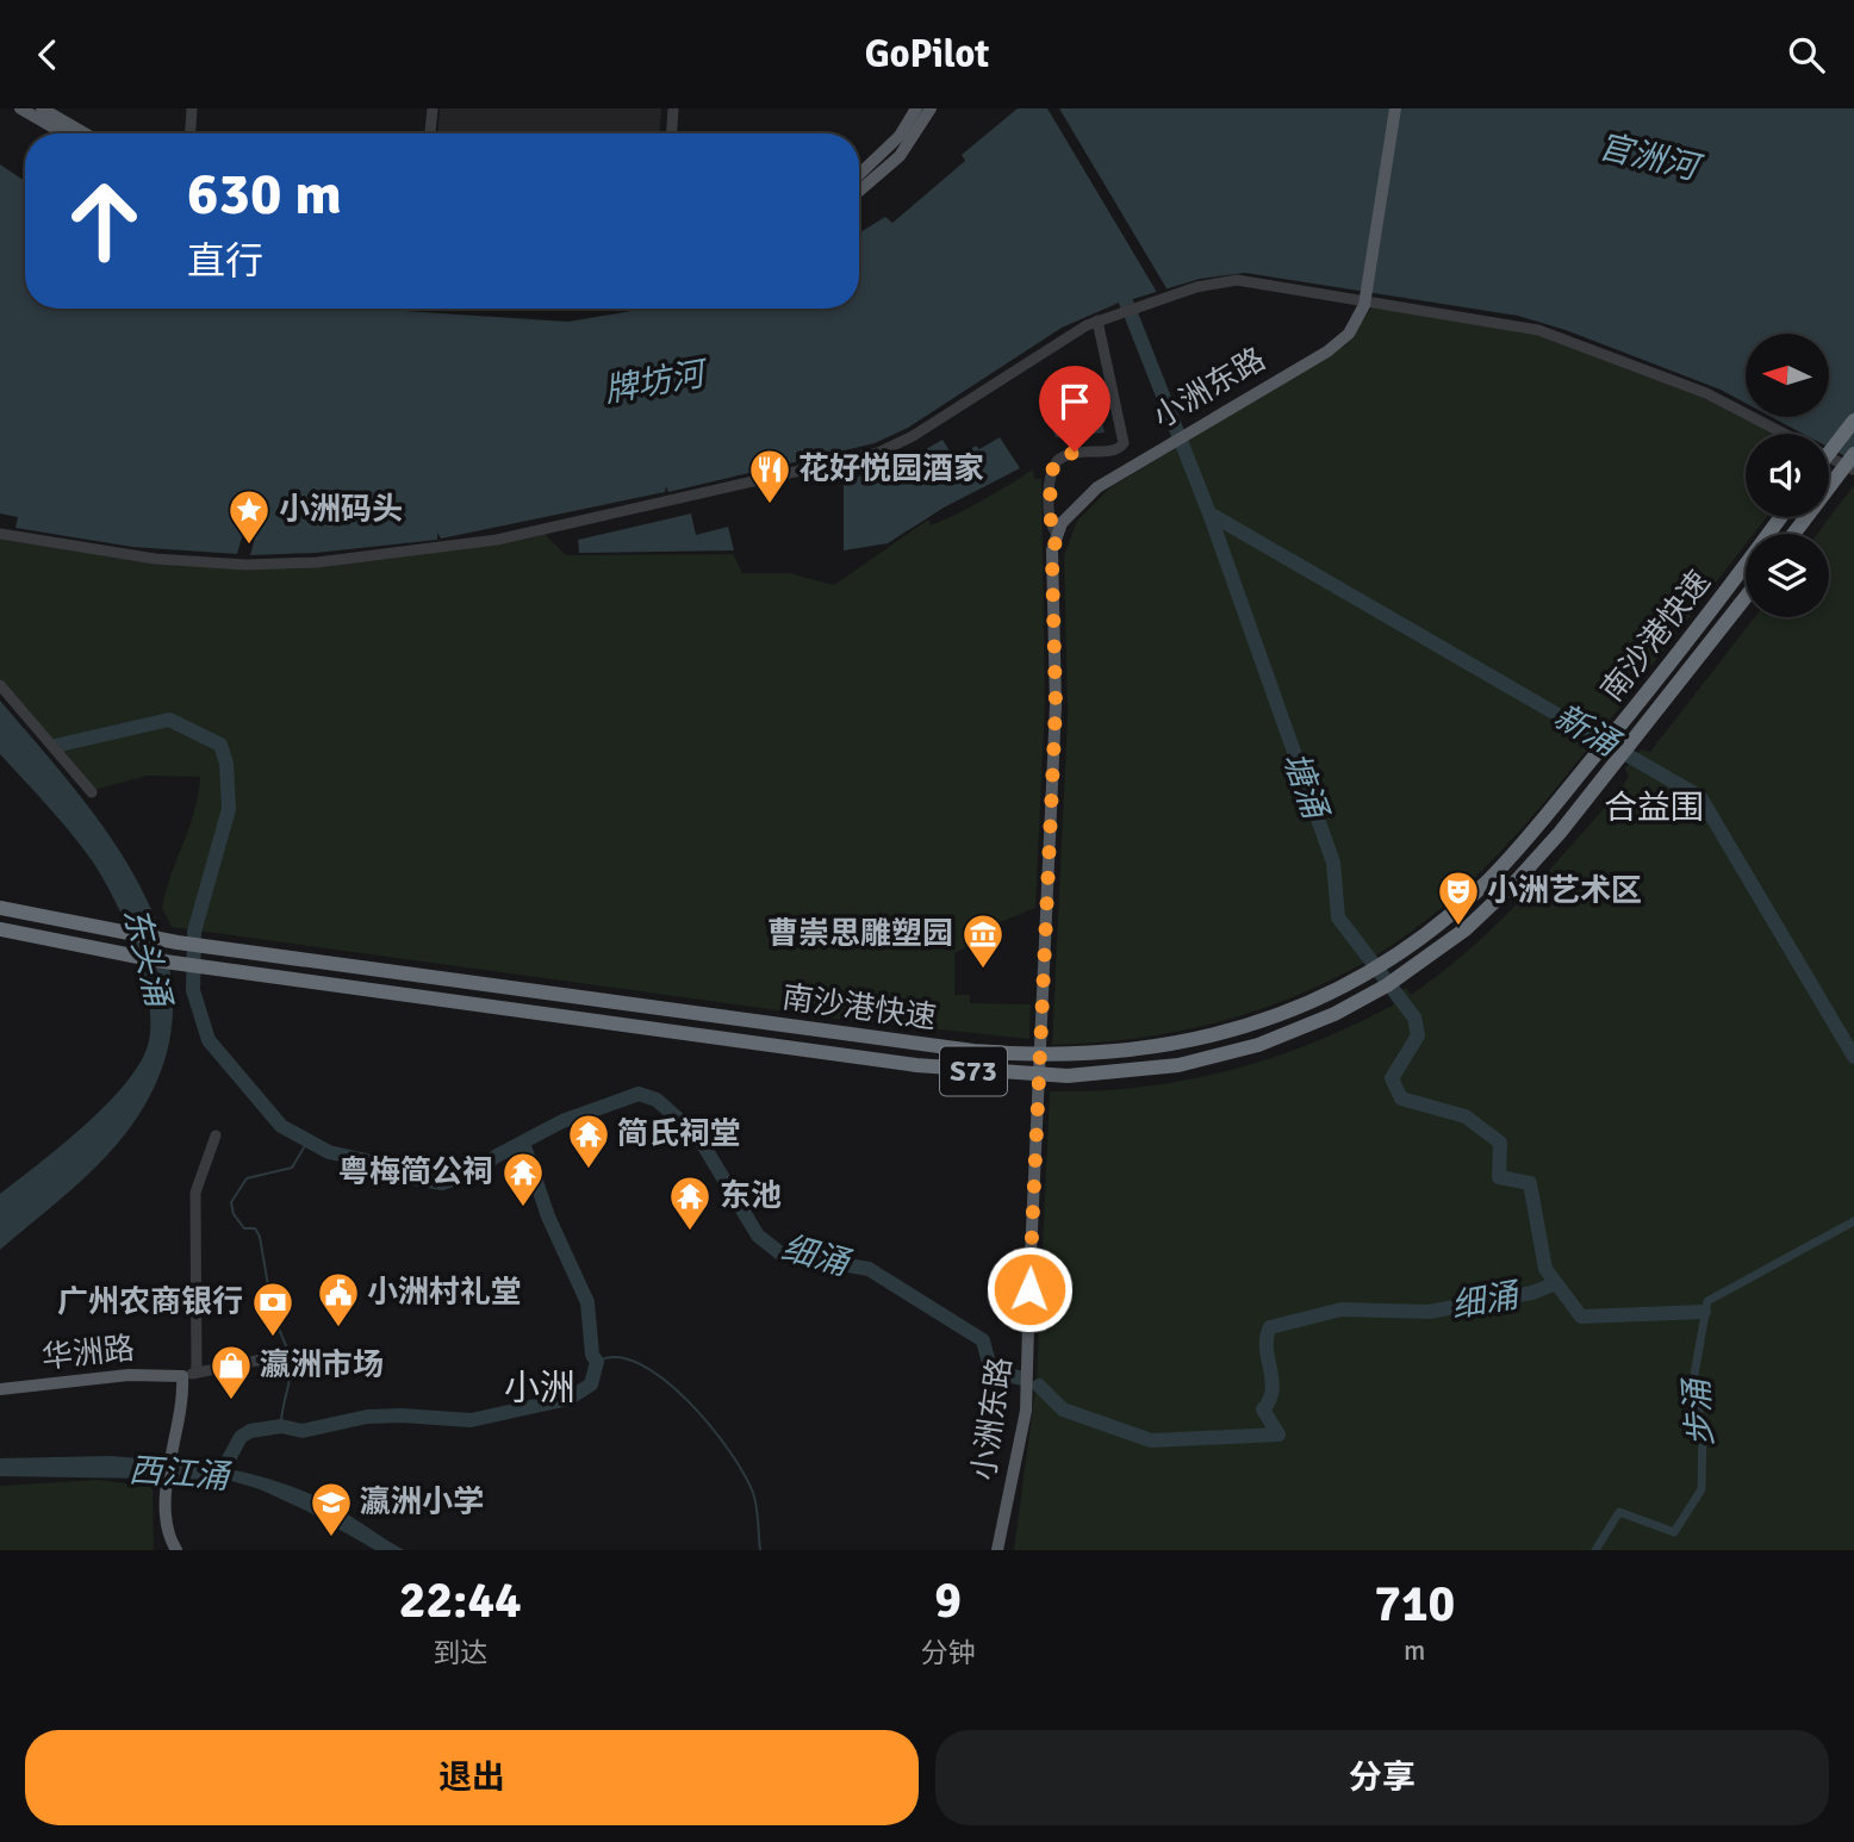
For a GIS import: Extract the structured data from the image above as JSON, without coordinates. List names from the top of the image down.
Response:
{
  "streets": {
    "highway": ["南沙港快速", "S73"],
    "main road": ["小洲东路", "华洲路"]
  },
  "districts": ["合益围", "小洲"],
  "water": [
    "官洲河",
    "牌坊河",
    "新涌",
    "塘涌",
    "东头涌",
    "细涌",
    "步涌",
    "西江涌"
  ],
  "places": {
    "restaurant": ["花好悦园酒家"],
    "place": ["小洲码头"],
    "theatre": ["小洲艺术区"],
    "museum": ["曹崇思雕塑园"],
    "temple": ["简氏祠堂", "粤梅简公祠", "东池"],
    "public building": ["小洲村礼堂"],
    "bank": ["广州农商银行"],
    "shop": ["瀛洲市场"],
    "school or university": ["瀛洲小学"]
  },
  "north": "left",
  "page": {
    "header": "GoPilot",
    "turn": ["630 m", "直行"],
    "eta": [
      "22:44",
      "到达",
      "9",
      "分钟",
      "710",
      "m"
    ],
    "buttons": ["退出", "分享"]
  }
}
